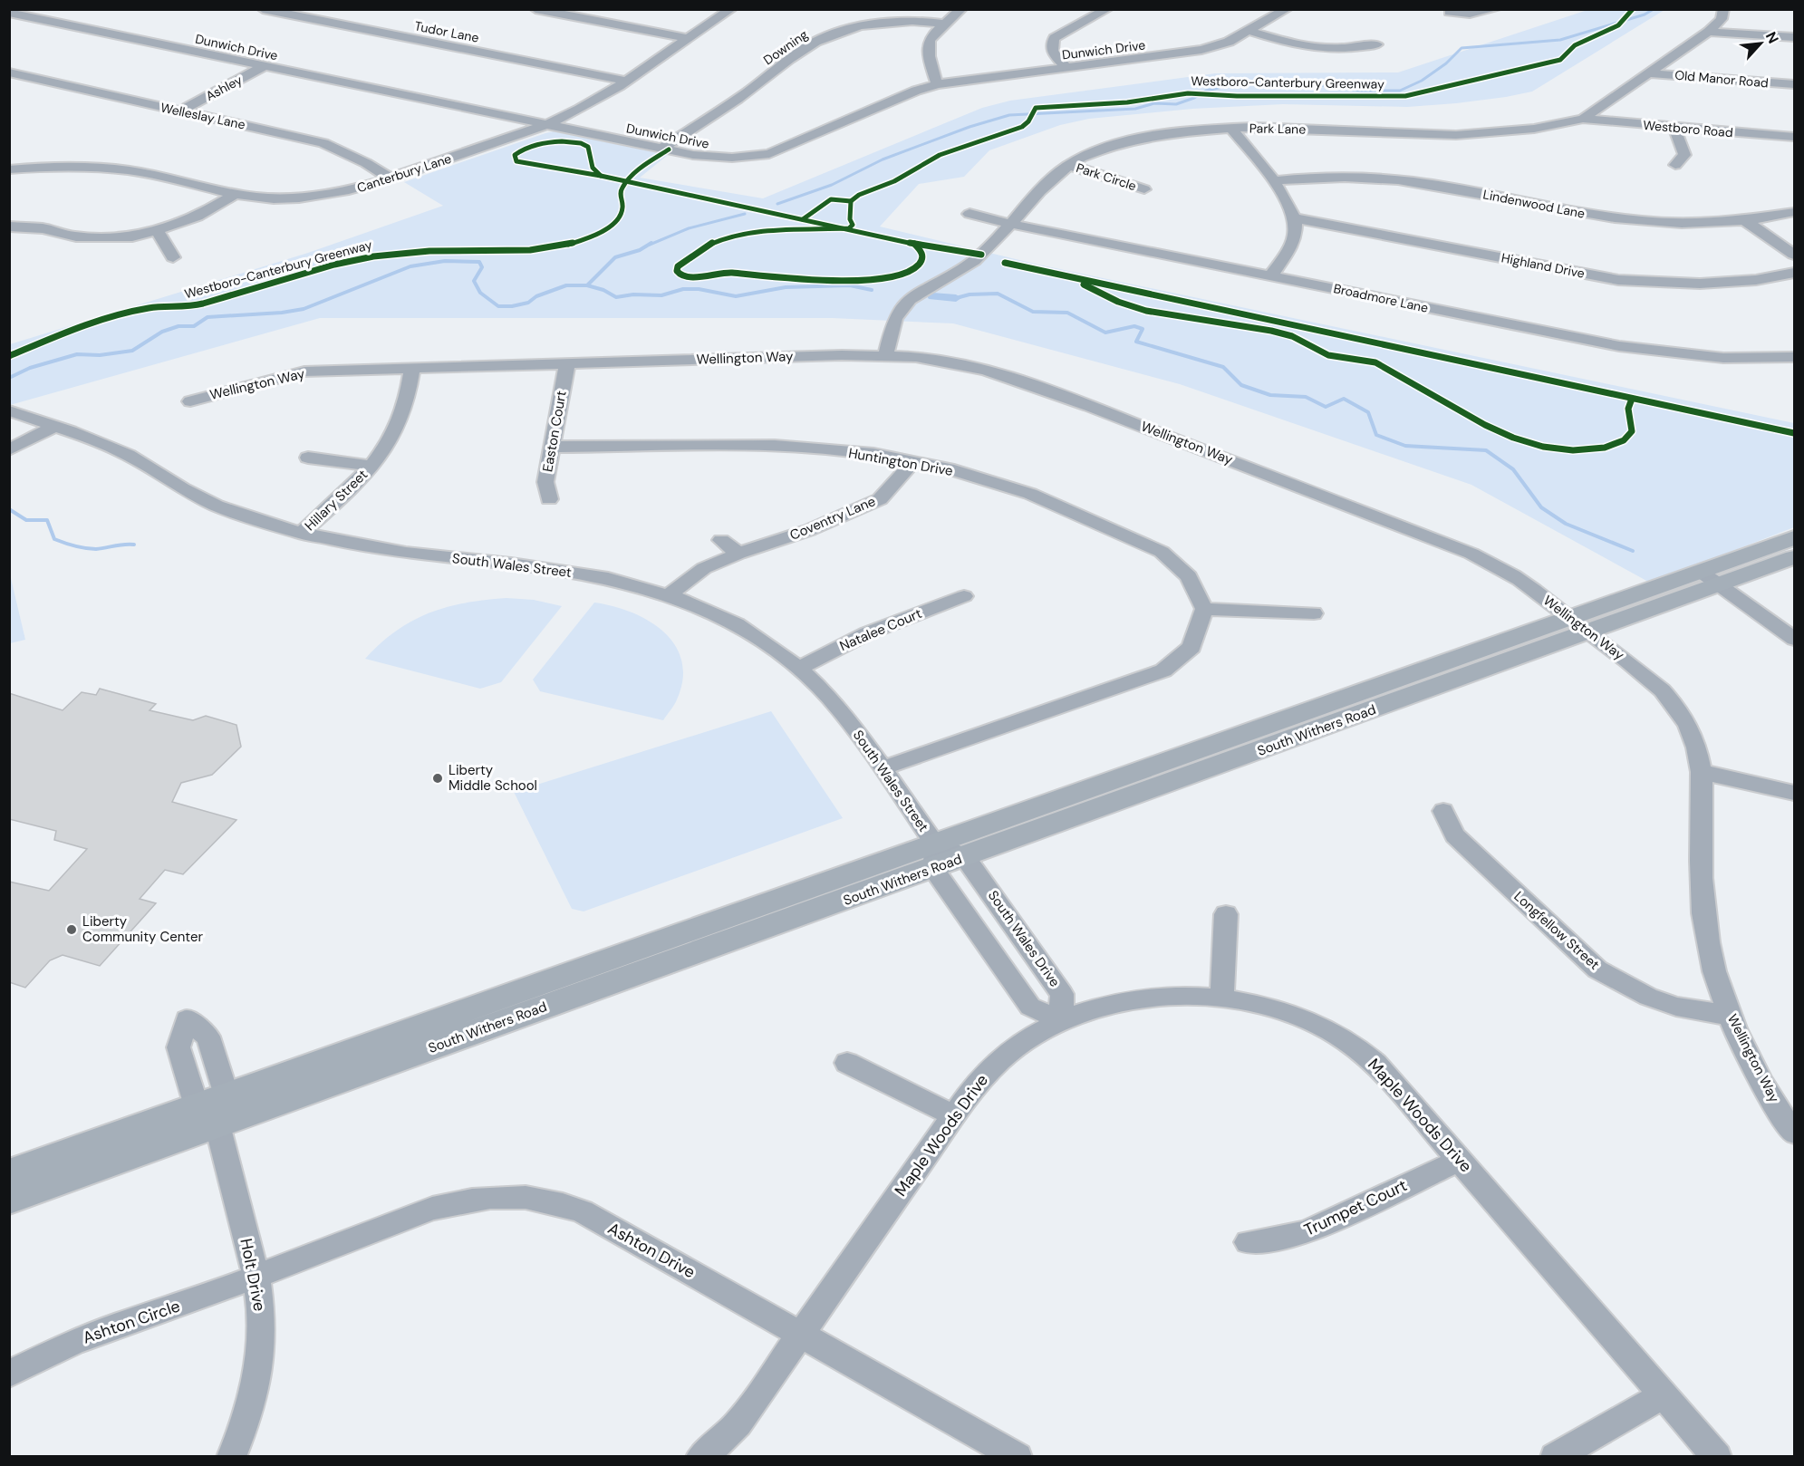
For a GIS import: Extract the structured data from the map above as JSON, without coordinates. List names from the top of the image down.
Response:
{
  "streets": {
    "main road": ["South Withers Road"],
    "street": [
      "Tudor Lane",
      "Dunwich Drive",
      "Downing",
      "Old Manor Road",
      "Ashley",
      "Welleslay Lane",
      "Park Lane",
      "Westboro Road",
      "Canterbury Lane",
      "Park Circle",
      "Lindenwood Lane",
      "Highland Drive",
      "Broadmore Lane",
      "Wellington Way",
      "Easton Court",
      "Huntington Drive",
      "Hillary Street",
      "Coventry Lane",
      "South Wales Street",
      "Natalee Court",
      "Longfellow Street",
      "South Wales Drive",
      "Maple Woods Drive",
      "Trumpet Court",
      "Ashton Drive",
      "Holt Drive",
      "Ashton Circle"
    ],
    "cycle path": ["Westboro-Canterbury Greenway"]
  },
  "crossings": [
    ["Tudor Lane", "Canterbury Lane"],
    ["Dunwich Drive", "Downing"],
    ["Dunwich Drive", "Ashley"],
    ["Dunwich Drive", "Canterbury Lane"],
    ["Old Manor Road", "Park Lane"],
    ["Ashley", "Welleslay Lane"],
    ["Welleslay Lane", "Canterbury Lane"],
    ["Park Lane", "Westboro Road"],
    ["Park Lane", "Park Circle"],
    ["Park Lane", "Broadmore Lane"],
    ["Park Lane", "Wellington Way"],
    ["Wellington Way", "Easton Court"],
    ["Wellington Way", "Hillary Street"],
    ["Wellington Way", "South Withers Road"],
    ["Wellington Way", "Longfellow Street"],
    ["Easton Court", "Huntington Drive"],
    ["Huntington Drive", "Coventry Lane"],
    ["Hillary Street", "South Wales Street"],
    ["Coventry Lane", "South Wales Street"],
    ["South Wales Street", "Natalee Court"],
    ["South Wales Street", "South Withers Road"],
    ["South Withers Road", "South Wales Drive"],
    ["South Withers Road", "Holt Drive"],
    ["South Wales Drive", "Maple Woods Drive"],
    ["Maple Woods Drive", "Trumpet Court"],
    ["Maple Woods Drive", "Ashton Drive"],
    ["Ashton Drive", "Holt Drive"],
    ["Ashton Drive", "Ashton Circle"],
    ["Holt Drive", "Ashton Circle"]
  ],
  "places": ["Liberty Middle School", "Liberty Community Center"],
  "north": "top right"
}
